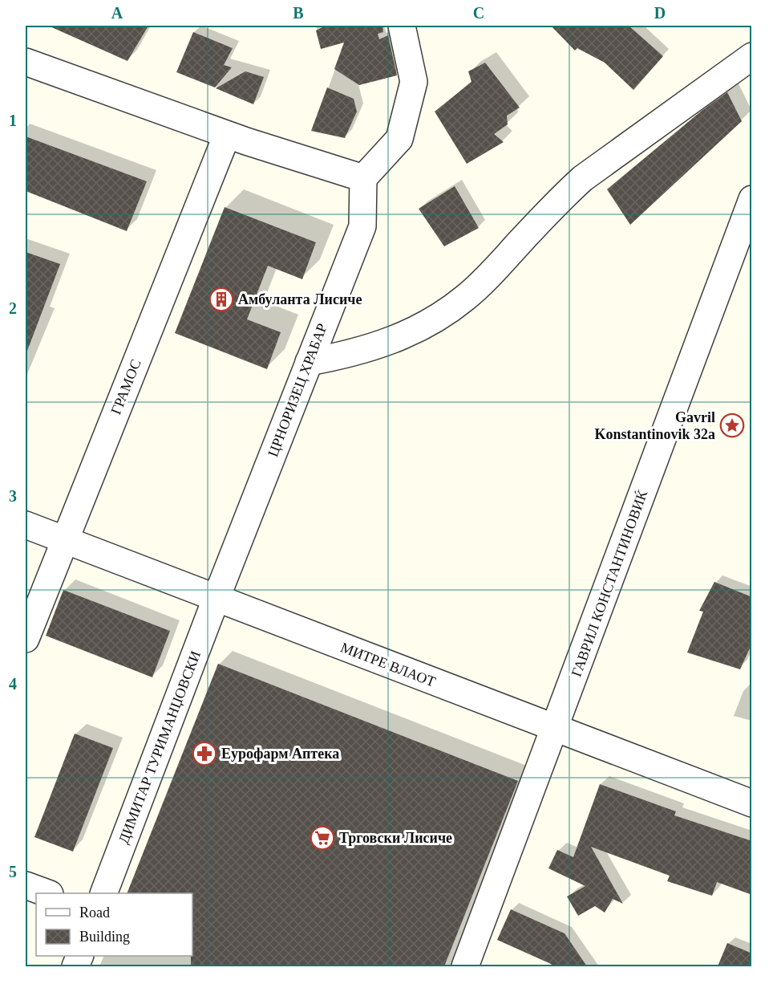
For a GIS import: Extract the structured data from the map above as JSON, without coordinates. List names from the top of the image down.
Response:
{
  "streets": {
    "street": [
      "ГРАМОС",
      "ЦРНОРИЗЕЦ ХРАБАР",
      "ГАВРИЛ КОНСТАНТИНОВИЌ",
      "МИТРЕ ВЛАОТ",
      "ДИМИТАР ТУРИМАНЏОВСКИ"
    ]
  },
  "crossings": [
    ["ГРАМОС", "МИТРЕ ВЛАОТ"],
    ["ЦРНОРИЗЕЦ ХРАБАР", "МИТРЕ ВЛАОТ"],
    ["ЦРНОРИЗЕЦ ХРАБАР", "ДИМИТАР ТУРИМАНЏОВСКИ"],
    ["ГАВРИЛ КОНСТАНТИНОВИЌ", "МИТРЕ ВЛАОТ"],
    ["МИТРЕ ВЛАОТ", "ДИМИТАР ТУРИМАНЏОВСКИ"]
  ],
  "places": {
    "building": ["Амбуланта Лисиче"],
    "place": ["Gavril Konstantinovik 32a"],
    "pharmacy": ["Еурофарм Аптека"],
    "supermarket": ["Трговски Лисиче"]
  },
  "legend": ["Road", "Building"],
  "grid": {
    "columns": [
      "A",
      "B",
      "C",
      "D"
    ],
    "rows": [
      "1",
      "2",
      "3",
      "4",
      "5"
    ]
  }
}
